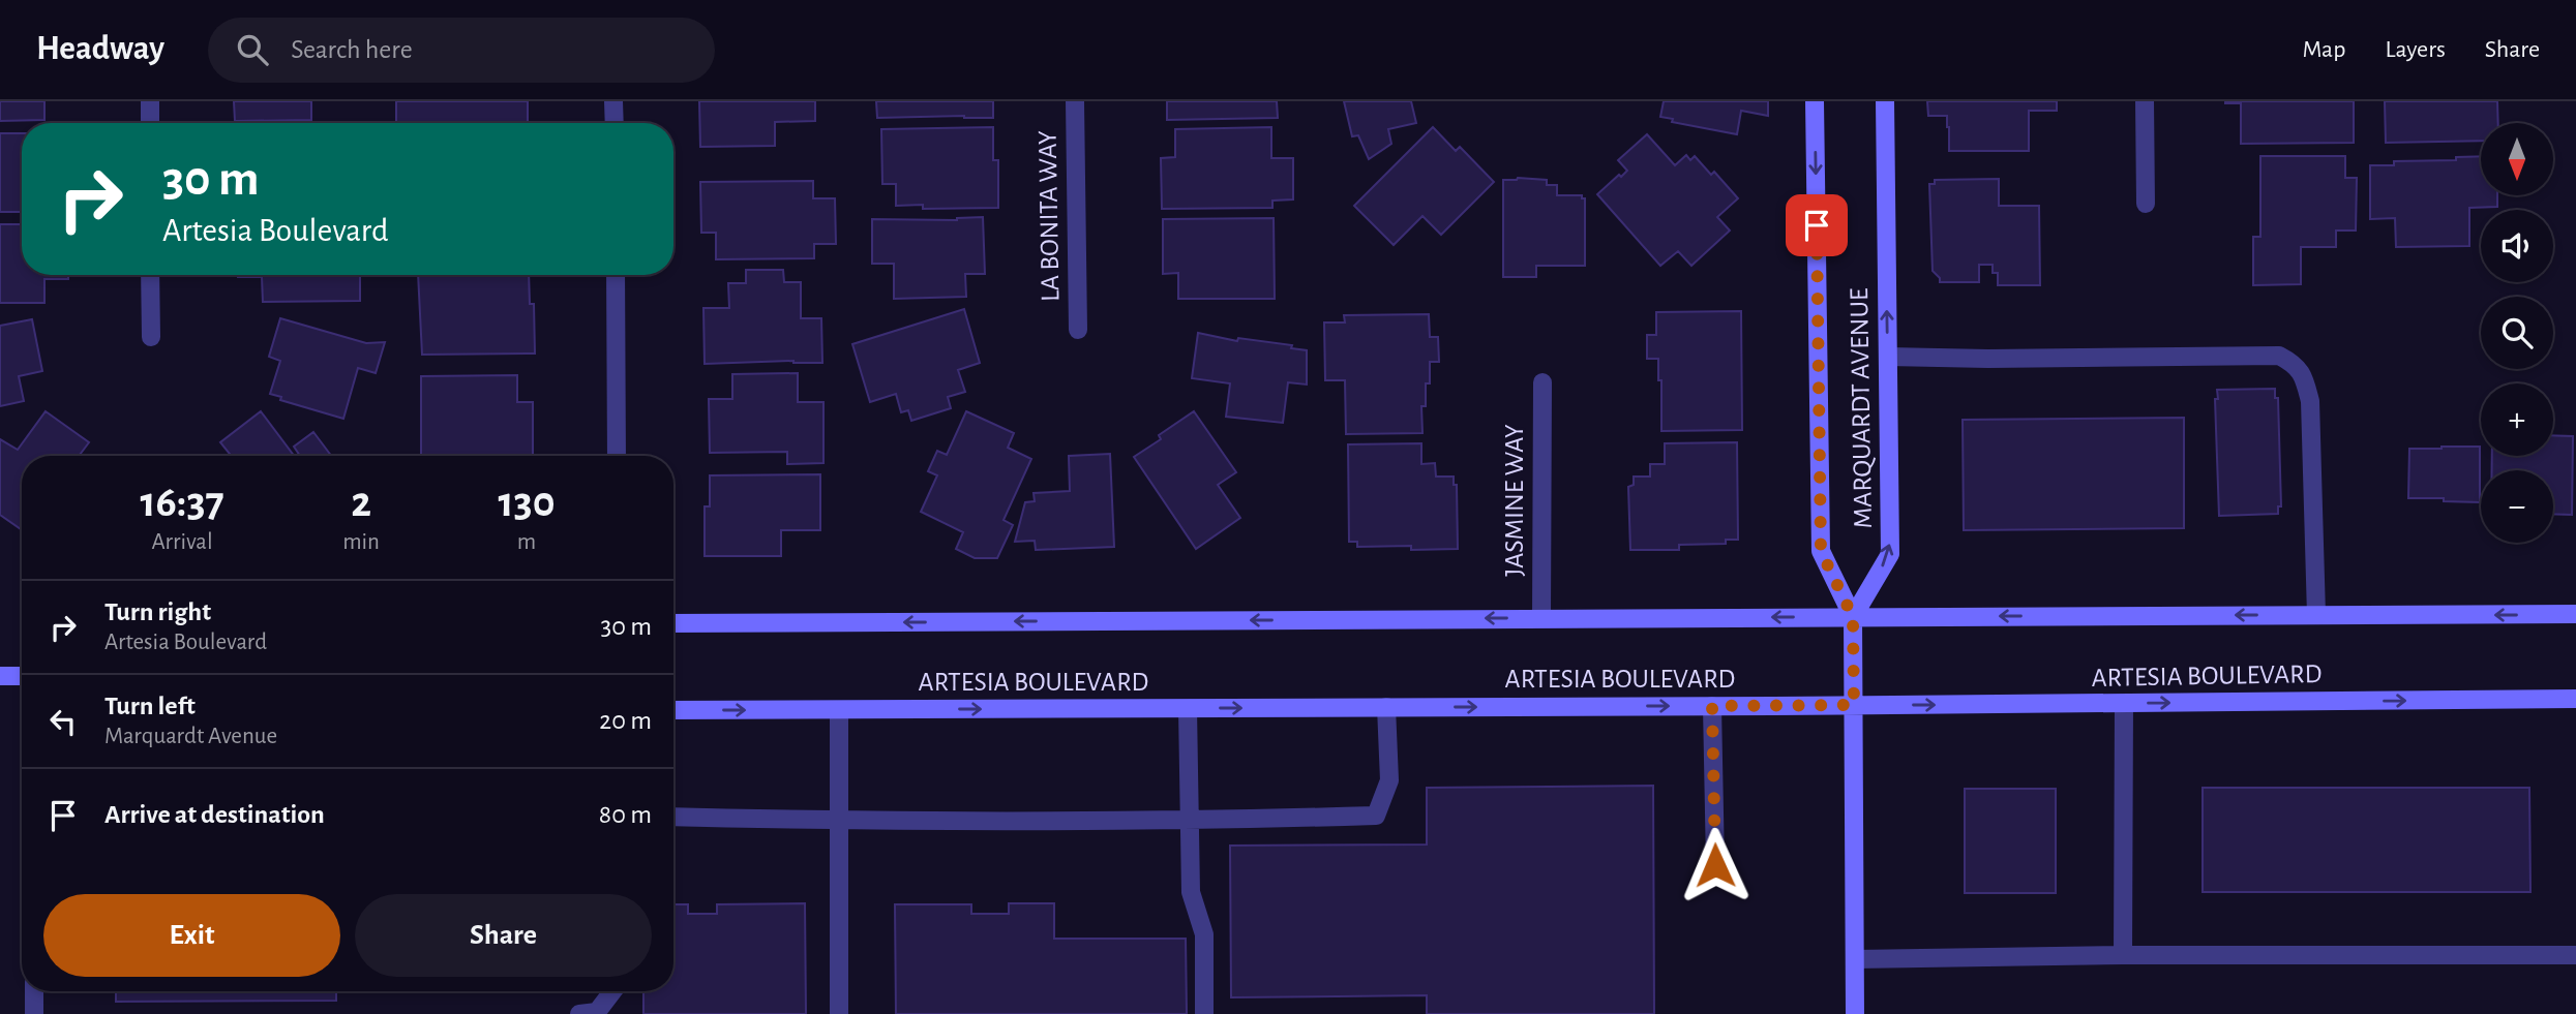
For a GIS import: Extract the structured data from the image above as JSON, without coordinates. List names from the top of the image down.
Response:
{
  "streets": {
    "main road": ["MARQUARDT AVENUE", "ARTESIA BOULEVARD"],
    "street": ["LA BONITA WAY", "JASMINE WAY"]
  },
  "crossings": [
    ["MARQUARDT AVENUE", "ARTESIA BOULEVARD"]
  ],
  "north": "bottom",
  "page": {
    "header": "Headway",
    "search": "Search here",
    "nav": ["Map", "Layers", "Share"],
    "map_buttons": ["+", "−"],
    "turn": ["30 m", "Artesia Boulevard"],
    "eta": [
      "16:37",
      "Arrival",
      "2",
      "min",
      "130",
      "m"
    ],
    "list": [
      {
        "name": "Turn right",
        "note": "Artesia Boulevard",
        "value": "30 m"
      },
      {
        "name": "Turn left",
        "note": "Marquardt Avenue",
        "value": "20 m"
      },
      {
        "name": "Arrive at destination",
        "value": "80 m"
      }
    ],
    "buttons": ["Exit", "Share"]
  }
}
